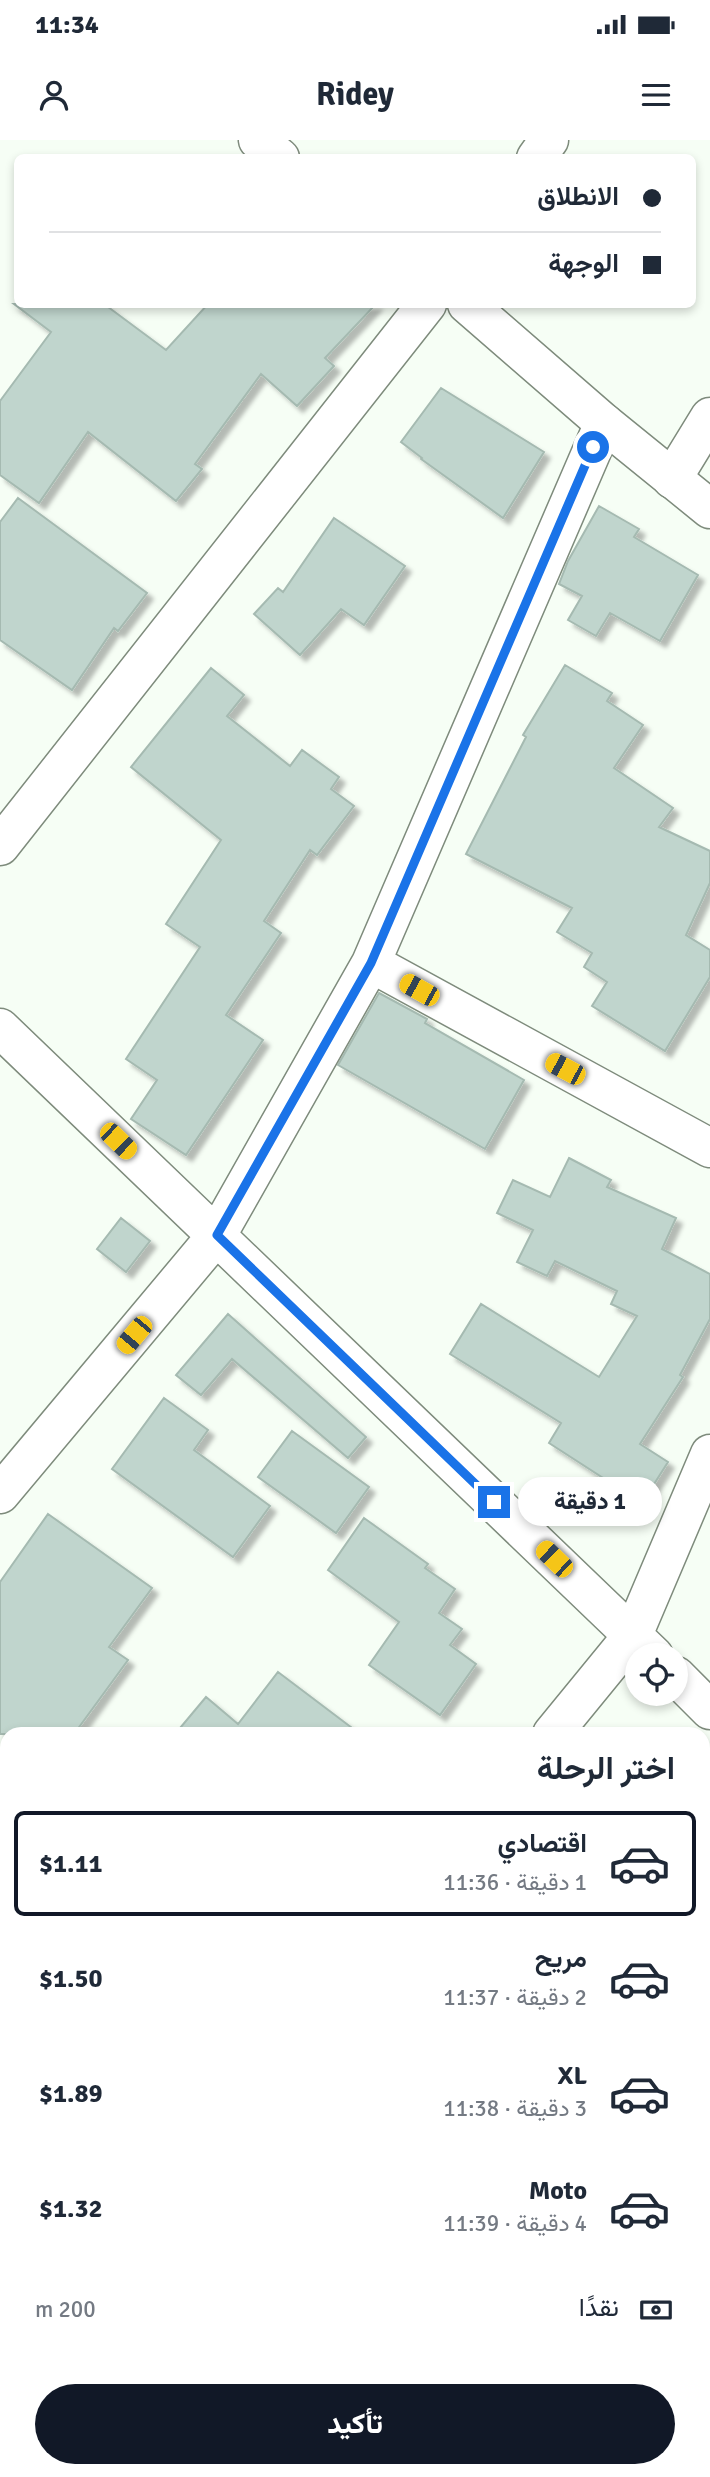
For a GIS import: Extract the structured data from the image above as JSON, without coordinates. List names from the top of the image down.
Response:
{
  "page": {
    "status": "11:34",
    "header": "Ridey",
    "banner": ["الانطلاق", "الوجهة"],
    "bubble": "1 دقيقة",
    "heading": "اختر الرحلة",
    "list": [
      {
        "name": "اقتصادي",
        "note": "1 دقيقة · 11:36",
        "value": "$1.11"
      },
      {
        "name": "مريح",
        "note": "2 دقيقة · 11:37",
        "value": "$1.50"
      },
      {
        "name": "XL",
        "note": "3 دقيقة · 11:38",
        "value": "$1.89"
      },
      {
        "name": "Moto",
        "note": "4 دقيقة · 11:39",
        "value": "$1.32"
      }
    ],
    "pay": ["نقدًا", "200 m"],
    "buttons": "تأكيد"
  }
}
